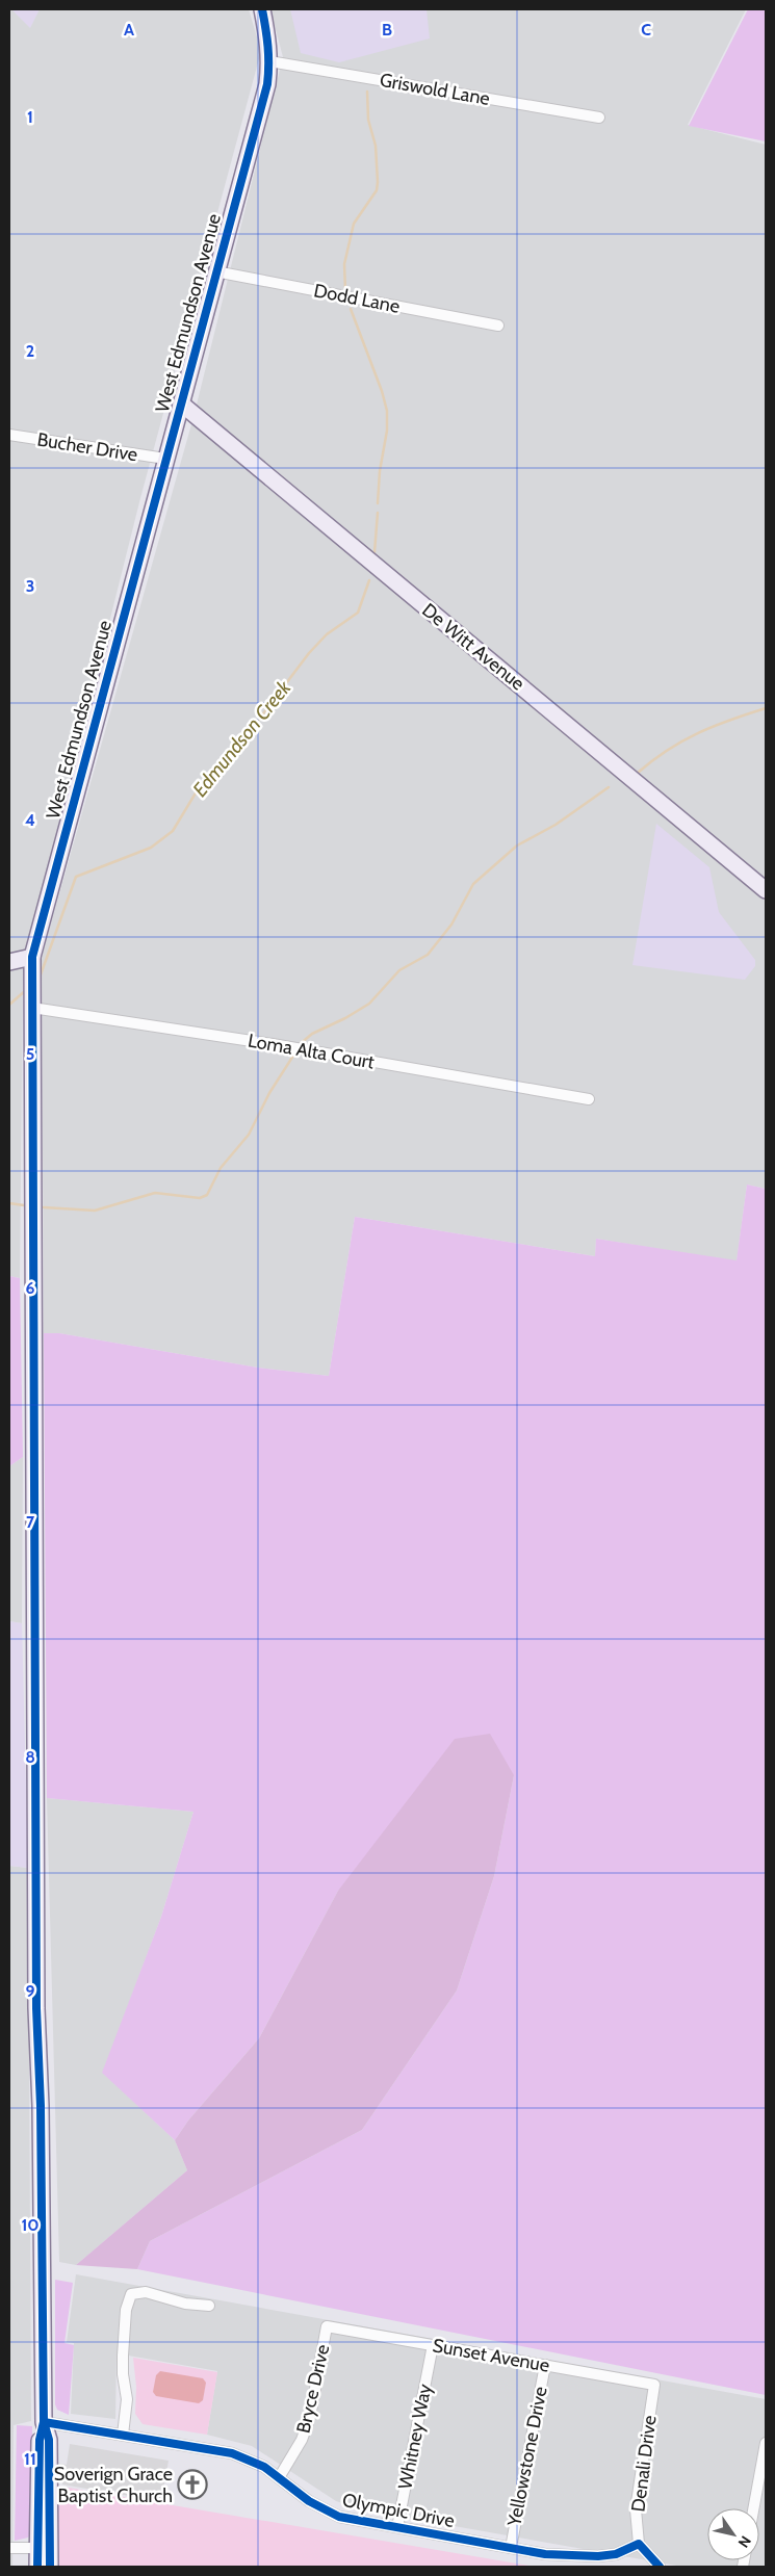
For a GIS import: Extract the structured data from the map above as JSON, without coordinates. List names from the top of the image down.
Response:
{
  "streets": {
    "street": [
      "Griswold Lane",
      "Dodd Lane",
      "West Edmundson Avenue",
      "Bucher Drive",
      "De Witt Avenue",
      "Loma Alta Court",
      "Sunset Avenue",
      "Bryce Drive",
      "Whitney Way",
      "Yellowstone Drive",
      "Denali Drive",
      "Olympic Drive"
    ]
  },
  "crossings": [
    ["Griswold Lane", "West Edmundson Avenue"],
    ["Dodd Lane", "West Edmundson Avenue"],
    ["West Edmundson Avenue", "Bucher Drive"],
    ["West Edmundson Avenue", "De Witt Avenue"],
    ["West Edmundson Avenue", "Loma Alta Court"],
    ["West Edmundson Avenue", "Olympic Drive"],
    ["Sunset Avenue", "Bryce Drive"],
    ["Sunset Avenue", "Whitney Way"],
    ["Sunset Avenue", "Yellowstone Drive"],
    ["Sunset Avenue", "Denali Drive"],
    ["Bryce Drive", "Olympic Drive"],
    ["Whitney Way", "Olympic Drive"],
    ["Yellowstone Drive", "Olympic Drive"],
    ["Denali Drive", "Olympic Drive"]
  ],
  "water": ["Edmundson Creek"],
  "places": {
    "church": ["Soverign Grace Baptist Church"]
  },
  "north": "bottom right",
  "grid": {
    "columns": ["A", "B", "C"],
    "rows": [
      "1",
      "2",
      "3",
      "4",
      "5",
      "6",
      "7",
      "8",
      "9",
      "10",
      "11"
    ]
  }
}
